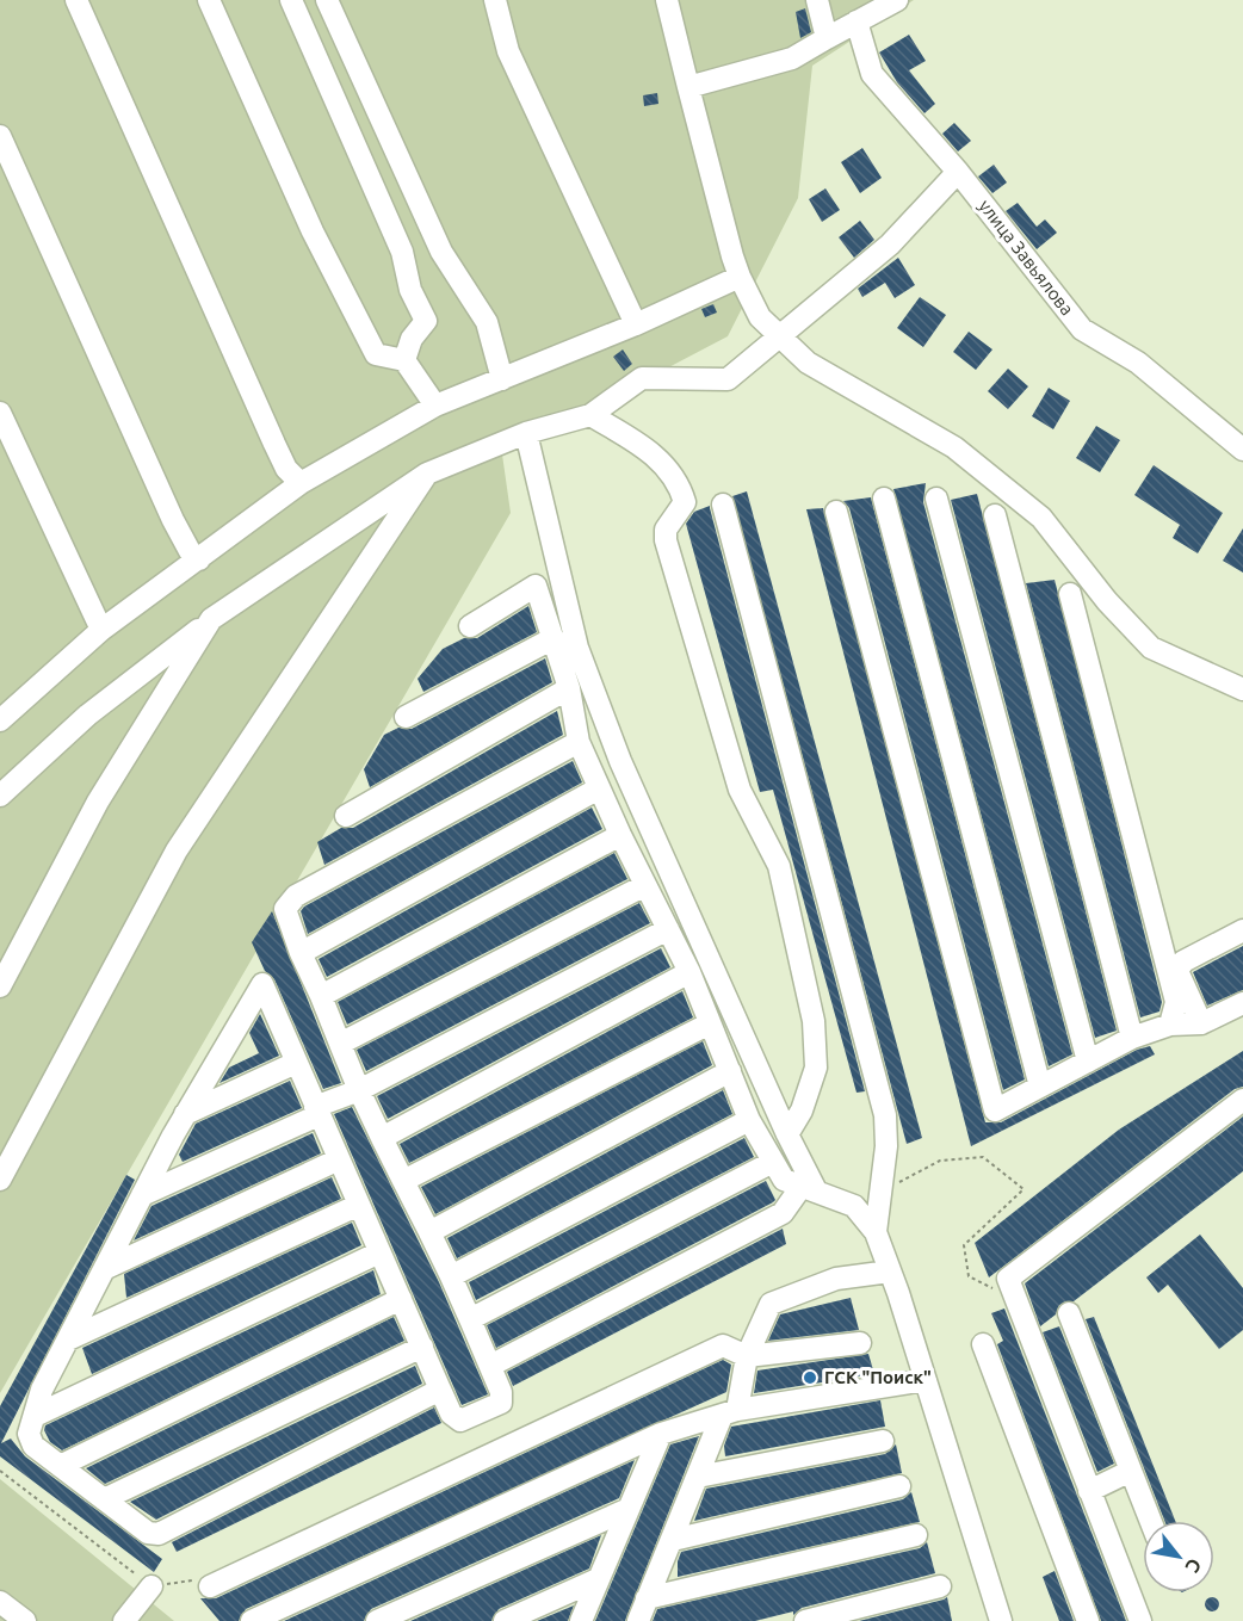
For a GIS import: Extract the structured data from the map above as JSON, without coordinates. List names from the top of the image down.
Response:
{
  "streets": {
    "street": ["улица Завьялова"]
  },
  "places": ["ГСК \"Поиск\""],
  "north": "bottom right"
}
